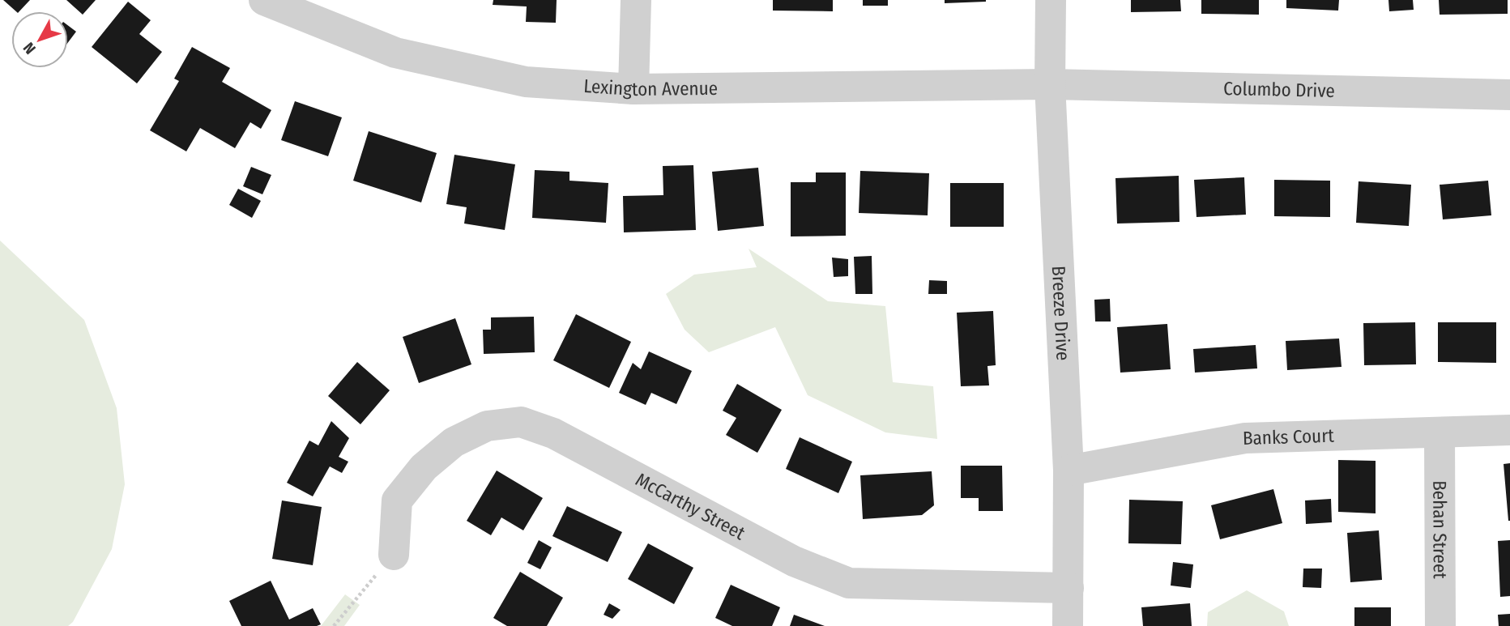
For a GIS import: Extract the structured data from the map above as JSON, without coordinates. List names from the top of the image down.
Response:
{
  "streets": {
    "street": [
      "Lexington Avenue",
      "Columbo Drive",
      "Breeze Drive",
      "Banks Court",
      "McCarthy Street",
      "Behan Street"
    ]
  },
  "crossings": [
    ["Lexington Avenue", "Columbo Drive"],
    ["Lexington Avenue", "Breeze Drive"],
    ["Columbo Drive", "Breeze Drive"],
    ["Breeze Drive", "Banks Court"],
    ["Breeze Drive", "McCarthy Street"],
    ["Banks Court", "Behan Street"]
  ],
  "north": "bottom left"
}
